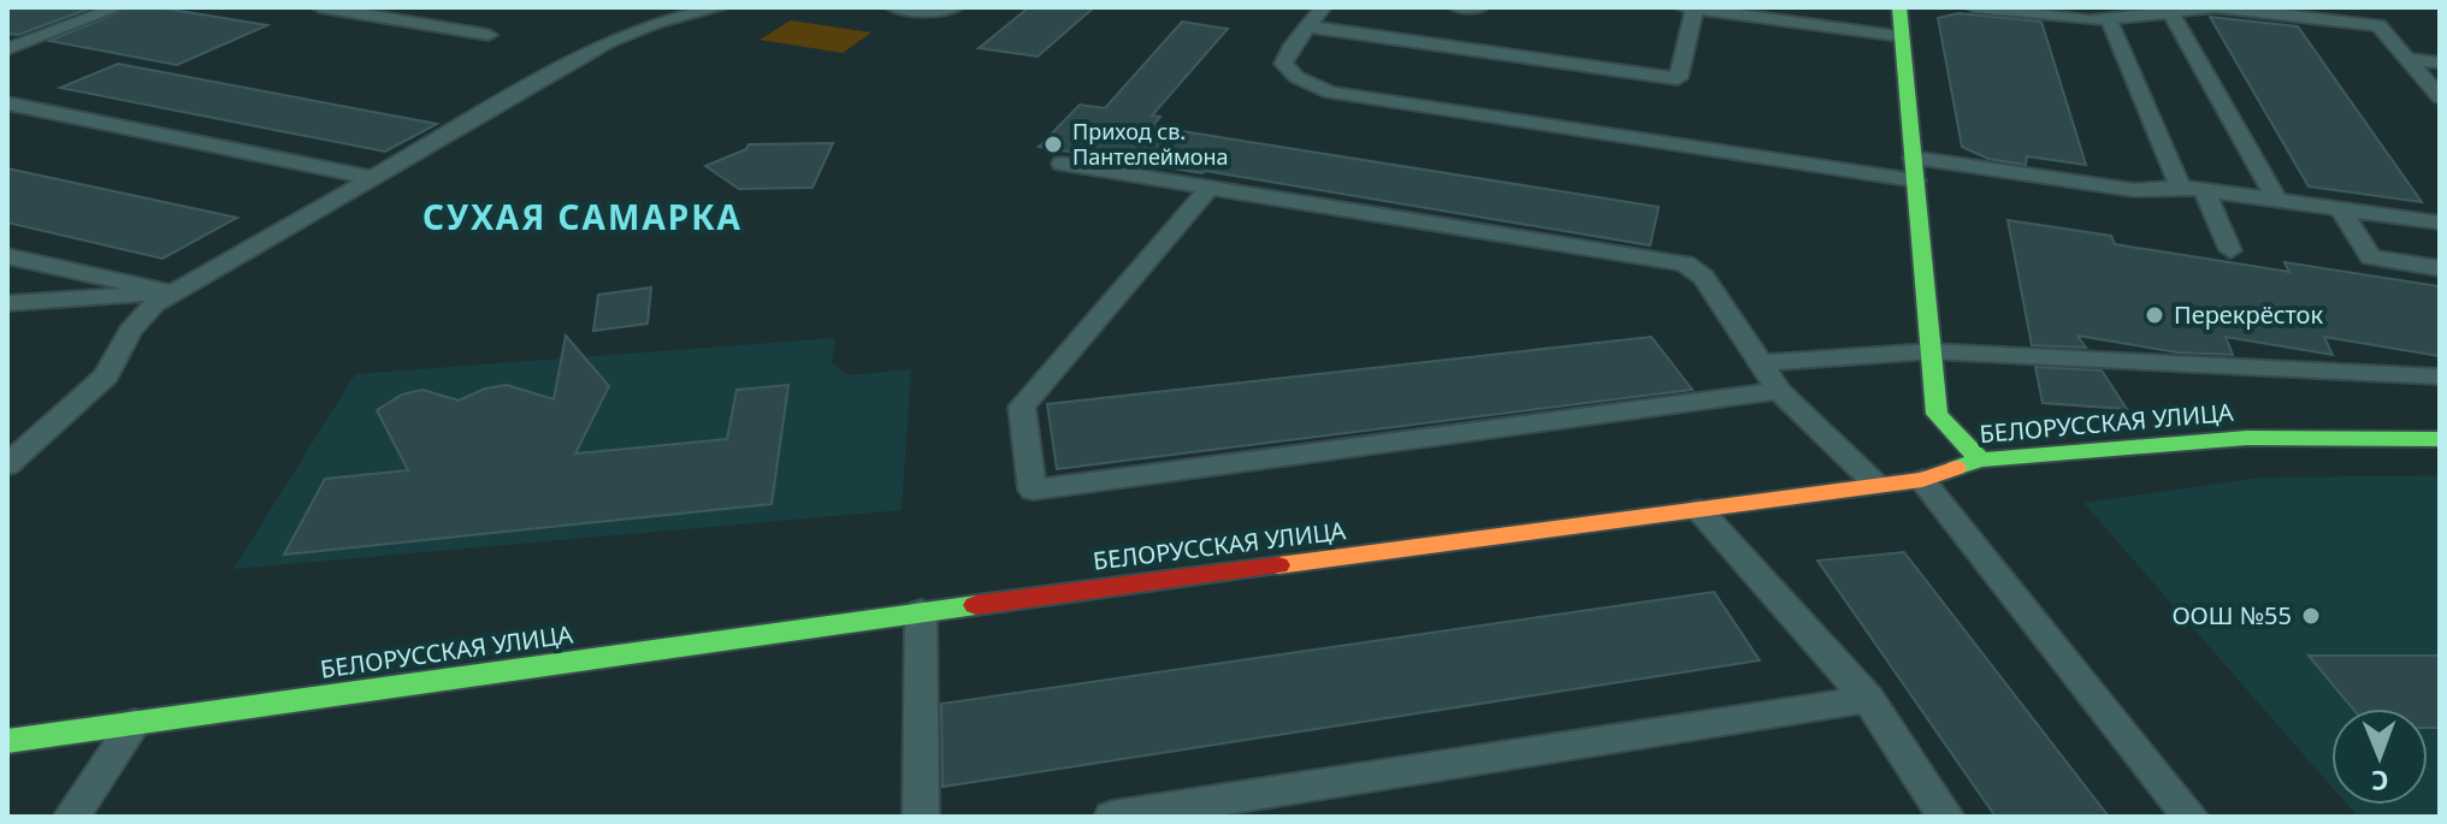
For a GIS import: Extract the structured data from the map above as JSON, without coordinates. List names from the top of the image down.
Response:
{
  "streets": {
    "main road": ["БЕЛОРУССКАЯ УЛИЦА"]
  },
  "districts": ["СУХАЯ САМАРКА"],
  "places": ["Приход св. Пантелеймона", "Перекрёсток", "ООШ №55"],
  "north": "bottom"
}
